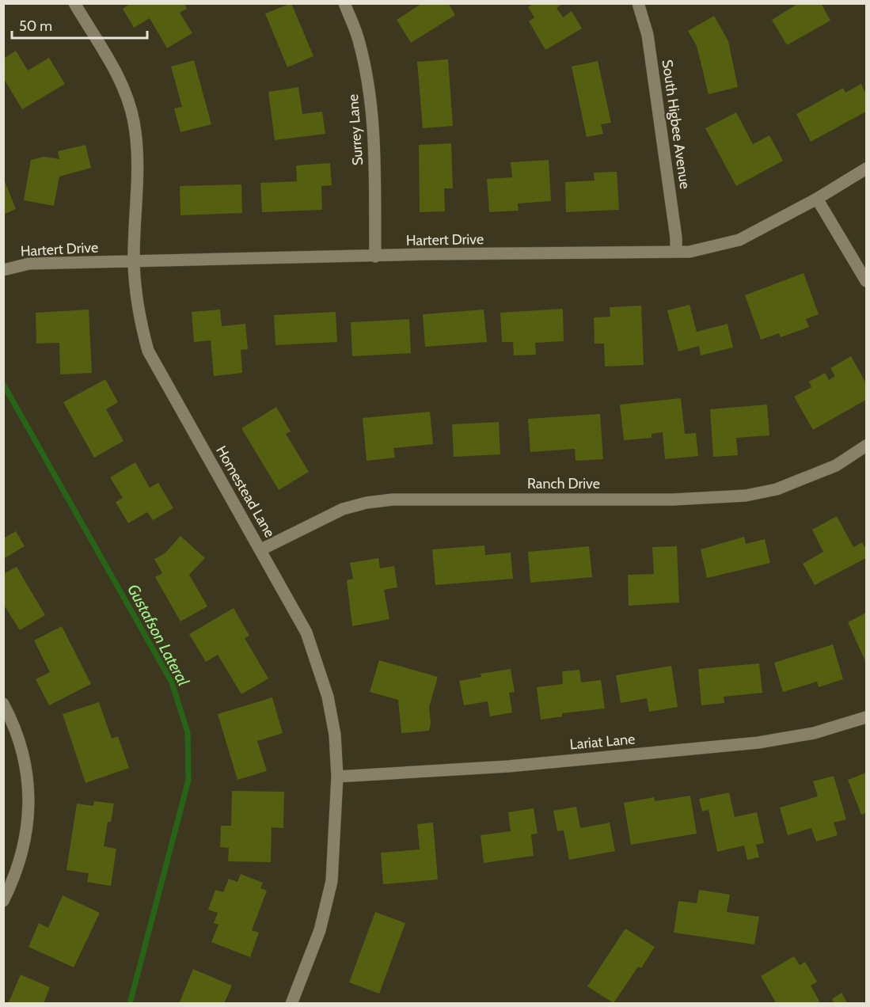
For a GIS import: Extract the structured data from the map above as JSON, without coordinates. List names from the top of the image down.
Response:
{
  "streets": {
    "street": [
      "South Higbee Avenue",
      "Surrey Lane",
      "Hartert Drive",
      "Ranch Drive",
      "Homestead Lane",
      "Lariat Lane"
    ]
  },
  "crossings": [
    ["South Higbee Avenue", "Hartert Drive"],
    ["Surrey Lane", "Hartert Drive"],
    ["Hartert Drive", "Homestead Lane"],
    ["Ranch Drive", "Homestead Lane"],
    ["Homestead Lane", "Lariat Lane"]
  ],
  "water": ["Gustafson Lateral"],
  "scale_bar": "50 m"
}
